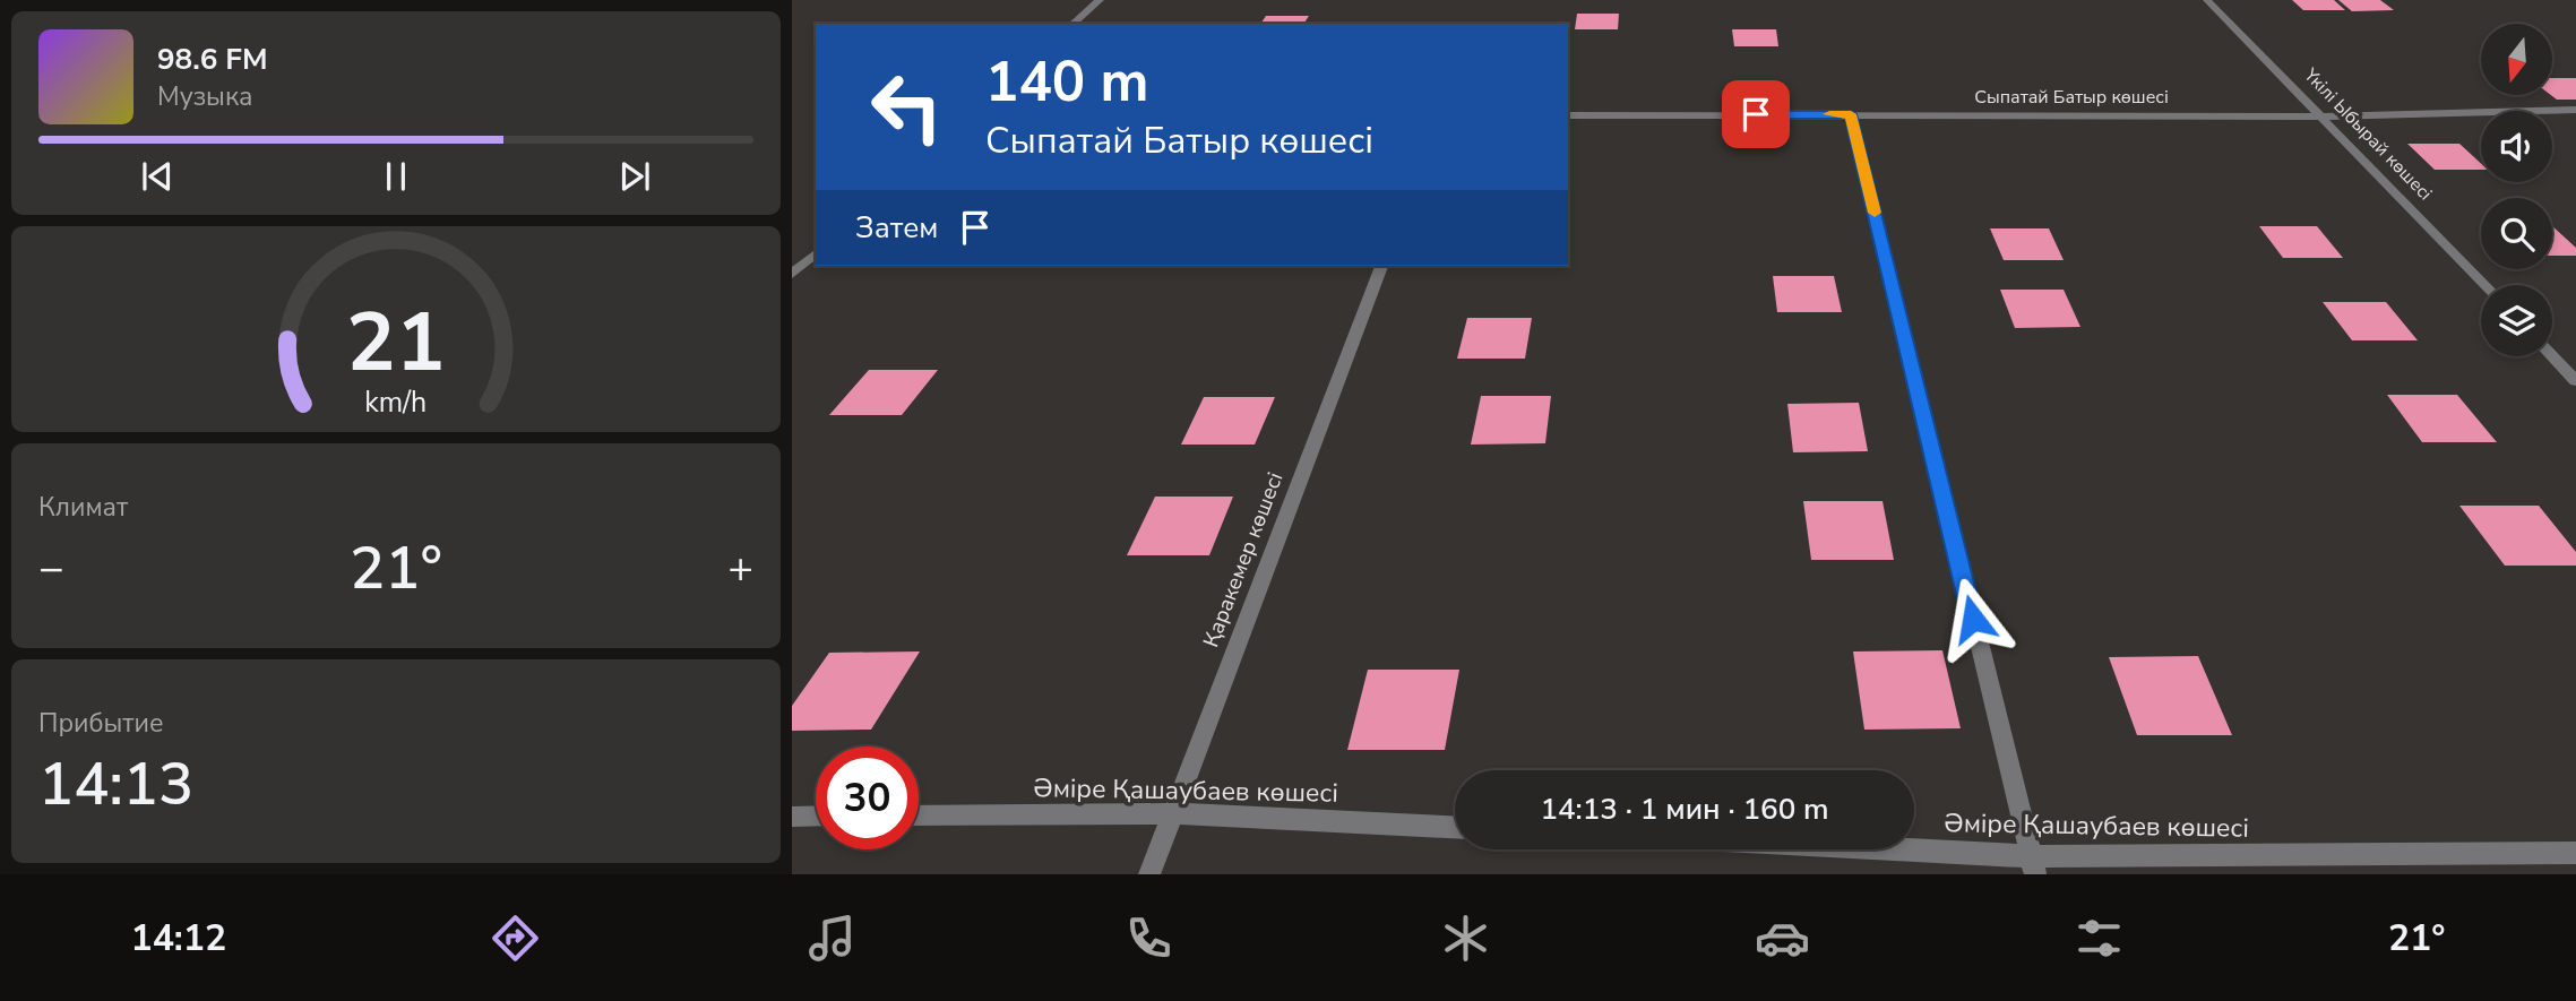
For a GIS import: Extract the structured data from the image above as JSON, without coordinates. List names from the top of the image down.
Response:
{
  "streets": {
    "street": [
      "Сыпатай Батыр көшесі",
      "Үкілі Ыбырай көшесі",
      "Қаракемер көшесі",
      "Әміре Қашаубаев көшесі"
    ]
  },
  "crossings": [
    ["Сыпатай Батыр көшесі", "Үкілі Ыбырай көшесі"],
    ["Қаракемер көшесі", "Әміре Қашаубаев көшесі"]
  ],
  "north": "bottom",
  "page": {
    "turn": ["140 m", "Сыпатай Батыр көшесі"],
    "song": ["98.6 FM", "Музыка"],
    "then": "Затем",
    "tile": [
      "Климат",
      ["Прибытие", "14:13"]
    ],
    "heat": ["−", "21°", "+"],
    "limit": "30",
    "trip": "14:13 · 1 мин · 160 m",
    "tabs": ["14:12", "21°"],
    "gauge": ["21", "km/h"]
  }
}
